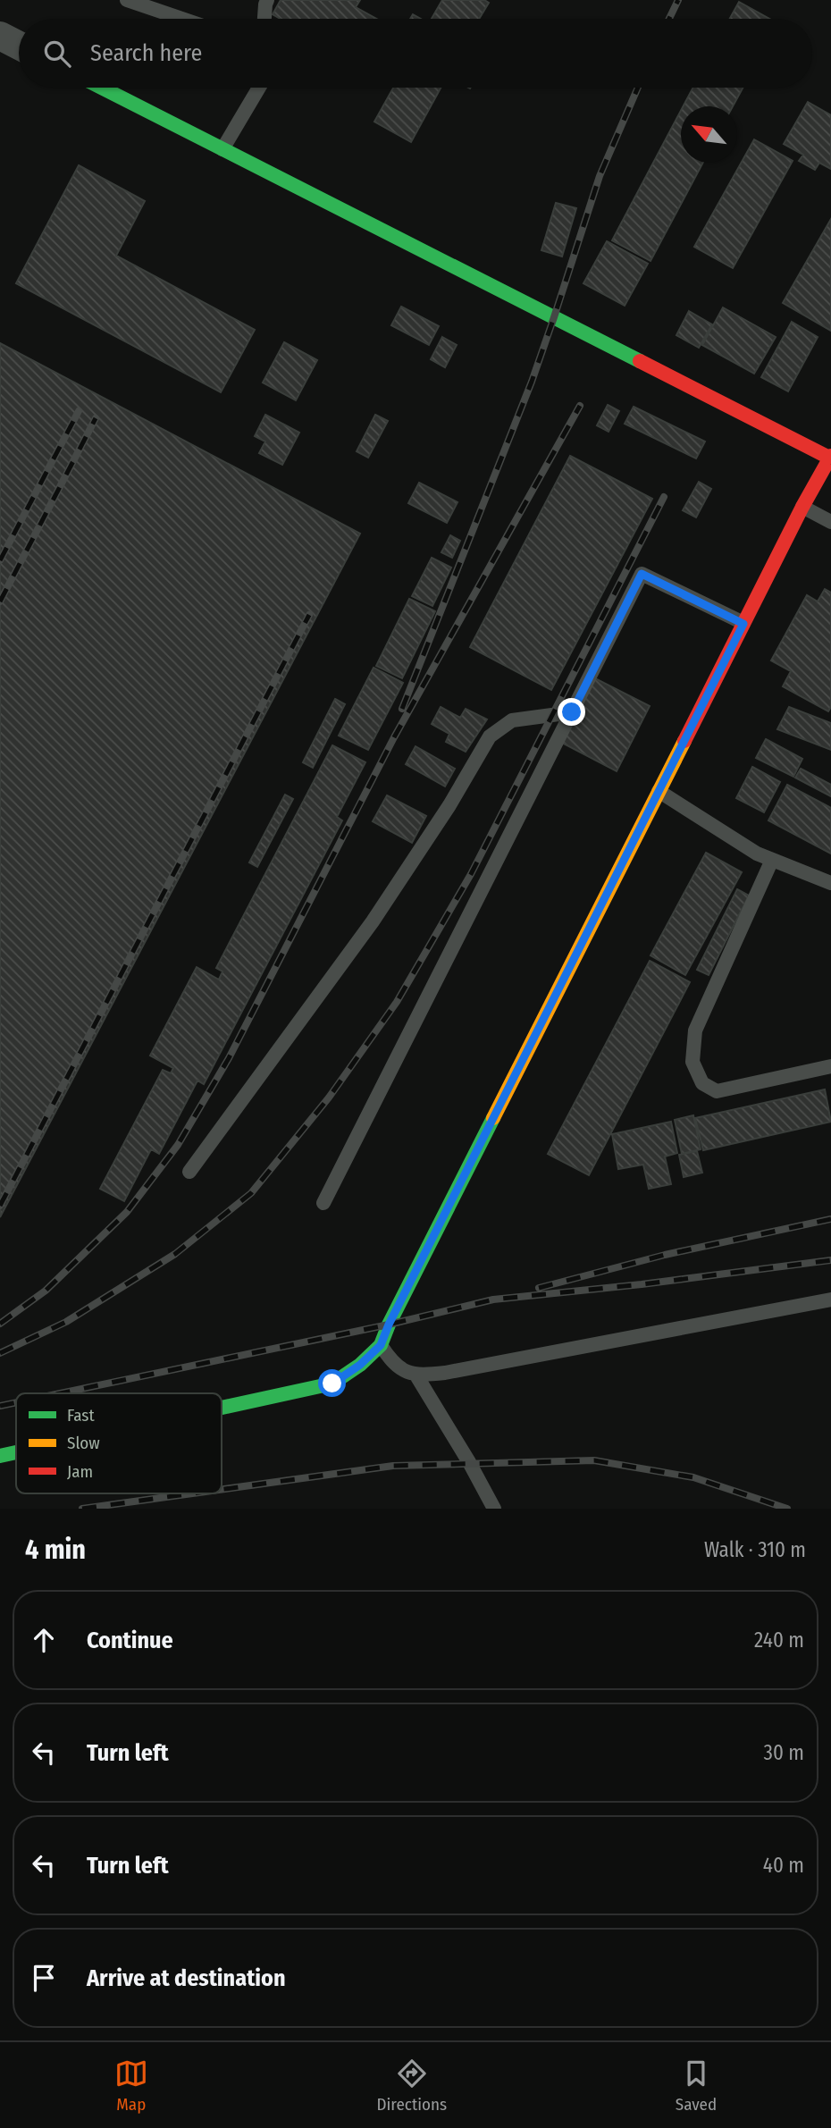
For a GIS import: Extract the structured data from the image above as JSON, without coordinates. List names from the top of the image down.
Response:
{
  "legend": ["Fast", "Slow", "Jam"],
  "north": "top left",
  "page": {
    "search": "Search here",
    "heading": ["4 min", "Walk · 310 m"],
    "list": [
      ["Continue", "240 m"],
      ["Turn left", "30 m"],
      ["Turn left", "40 m"],
      "Arrive at destination"
    ],
    "nav": ["Map", "Directions", "Saved"]
  }
}
